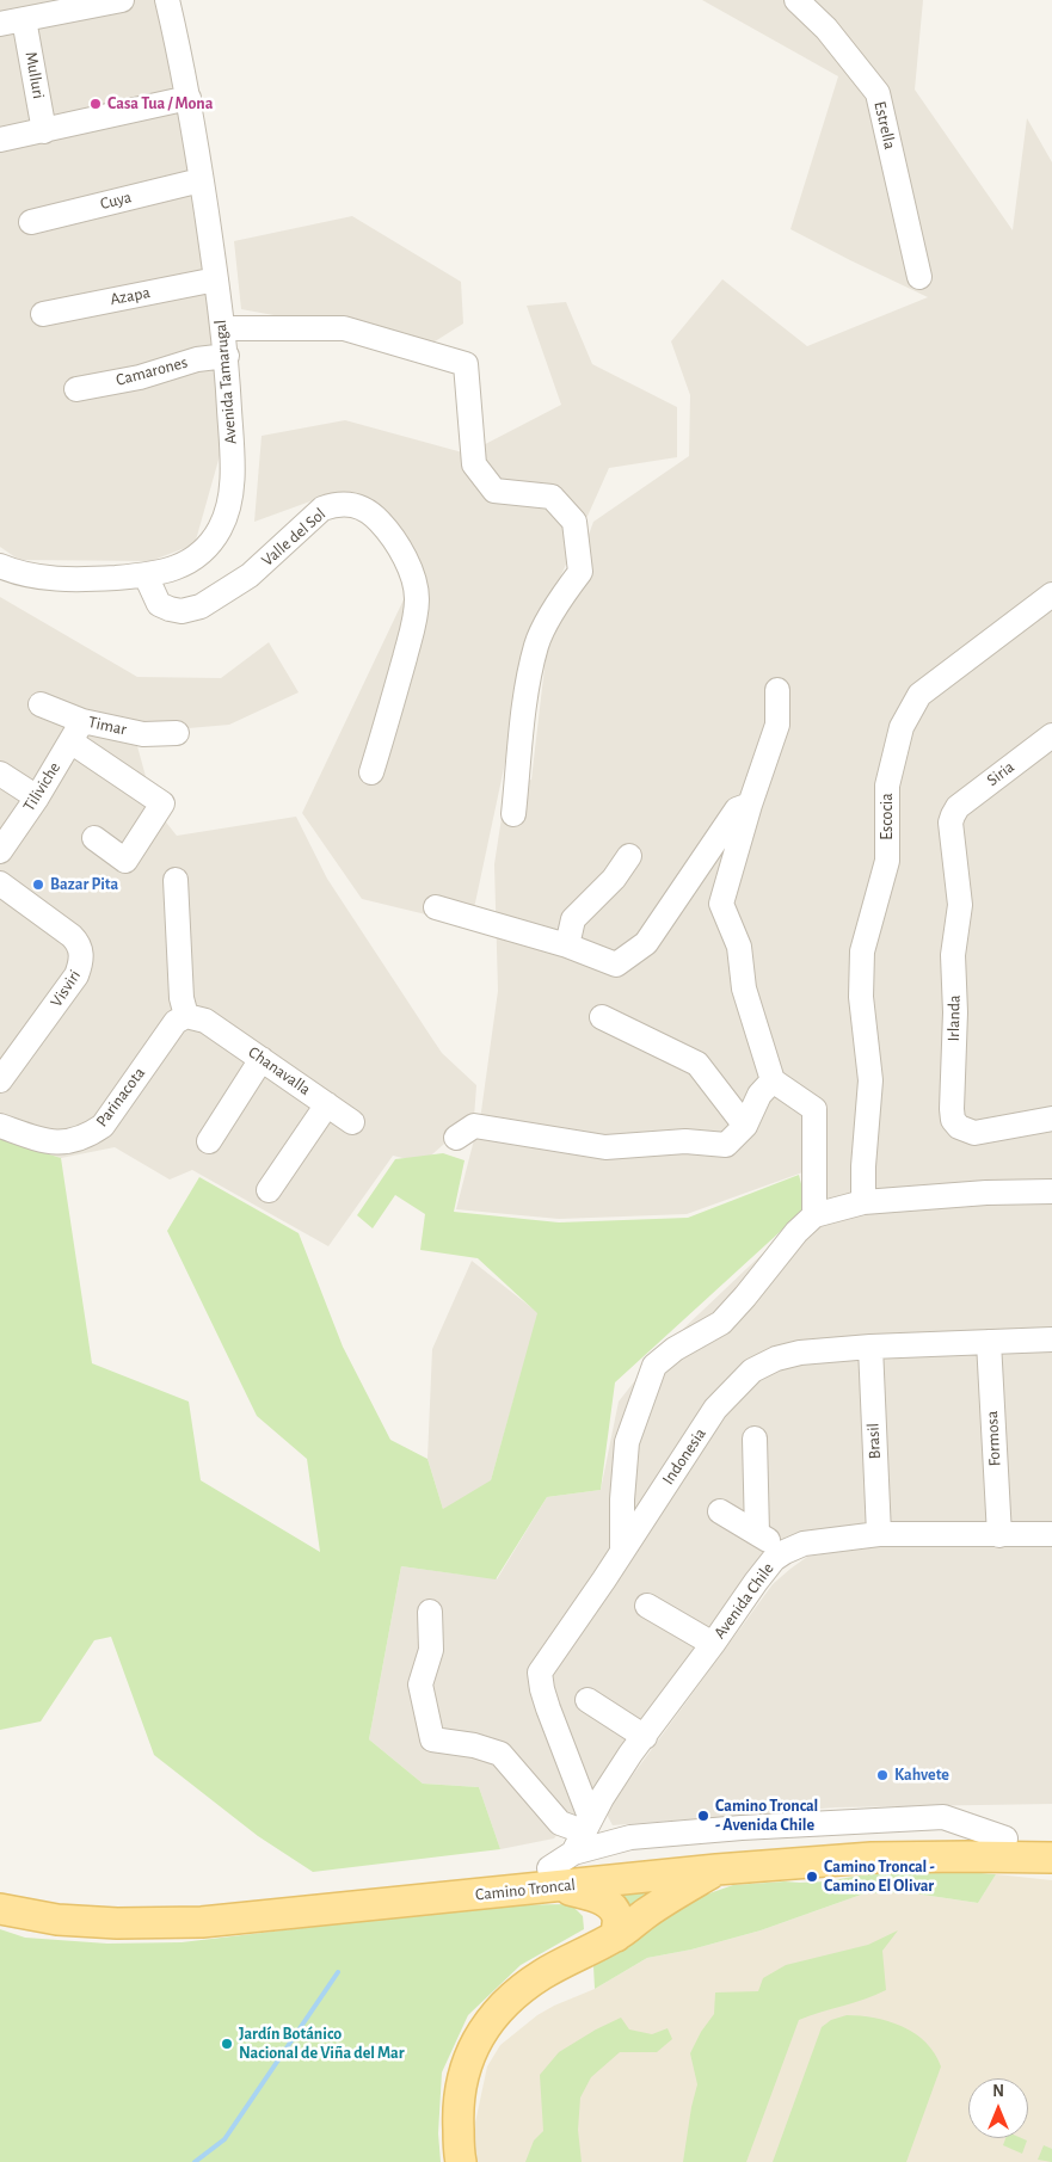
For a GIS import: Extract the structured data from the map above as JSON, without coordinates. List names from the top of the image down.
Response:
{
  "streets": {
    "main road": ["Camino Troncal"],
    "street": [
      "Mulluri",
      "Estrella",
      "Cuya",
      "Azapa",
      "Camarones",
      "Avenida Tamarugal",
      "Valle del Sol",
      "Timar",
      "Siria",
      "Tiliviche",
      "Escocia",
      "Visviri",
      "Irlanda",
      "Chanavalla",
      "Parinacota",
      "Formosa",
      "Brasil",
      "Indonesia",
      "Avenida Chile"
    ]
  },
  "crossings": [
    ["Cuya", "Avenida Tamarugal"],
    ["Azapa", "Avenida Tamarugal"],
    ["Camarones", "Avenida Tamarugal"],
    ["Avenida Tamarugal", "Valle del Sol"],
    ["Timar", "Tiliviche"],
    ["Siria", "Irlanda"],
    ["Chanavalla", "Parinacota"],
    ["Formosa", "Indonesia"],
    ["Formosa", "Avenida Chile"],
    ["Brasil", "Indonesia"],
    ["Brasil", "Avenida Chile"],
    ["Indonesia", "Avenida Chile"],
    ["Indonesia", "Camino Troncal"],
    ["Avenida Chile", "Camino Troncal"]
  ],
  "places": [
    "Casa Tua / Mona",
    "Bazar Pita",
    "Kahvete",
    "Camino Troncal - Avenida Chile",
    "Camino Troncal - Camino El Olivar",
    "Jardín Botánico Nacional de Viña del Mar"
  ],
  "north": "top"
}
